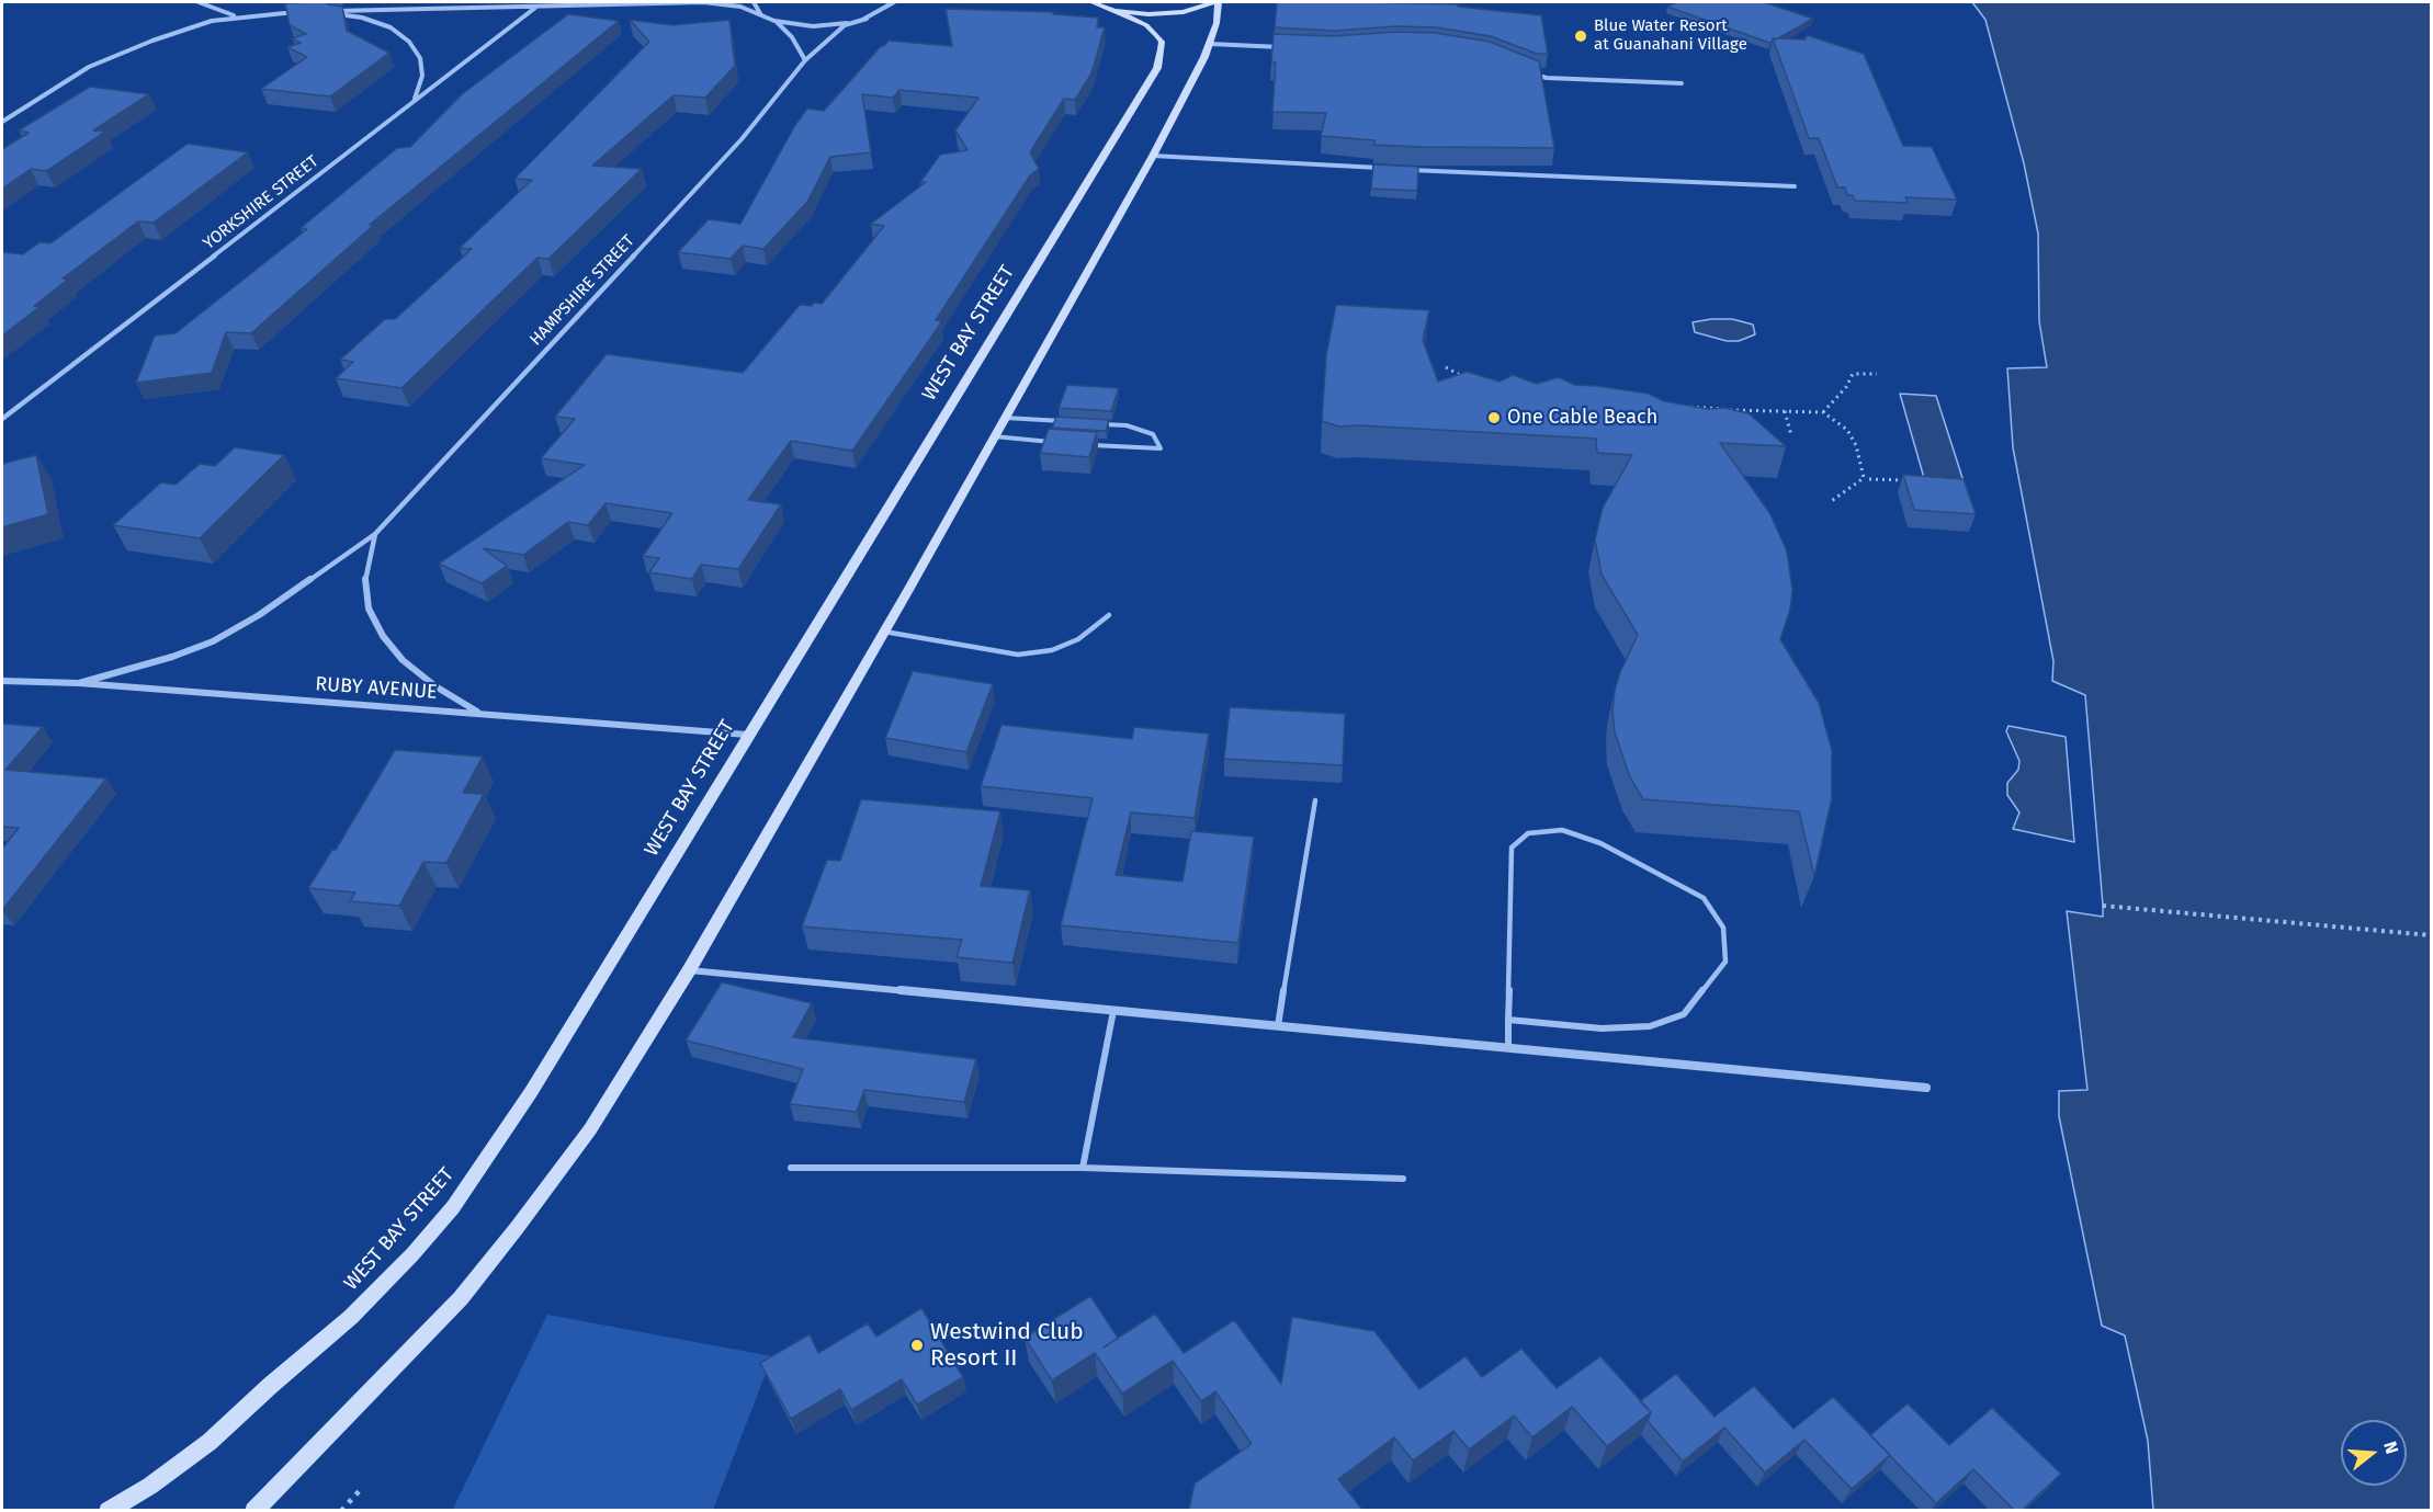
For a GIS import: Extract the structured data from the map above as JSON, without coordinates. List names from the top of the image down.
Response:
{
  "streets": {
    "main road": ["WEST BAY STREET"],
    "street": ["YORKSHIRE STREET", "HAMPSHIRE STREET", "RUBY AVENUE"]
  },
  "crossings": [
    ["HAMPSHIRE STREET", "RUBY AVENUE"],
    ["WEST BAY STREET", "RUBY AVENUE"]
  ],
  "places": ["Blue Water Resort at Guanahani Village", "One Cable Beach", "Westwind Club Resort II"],
  "north": "right"
}
